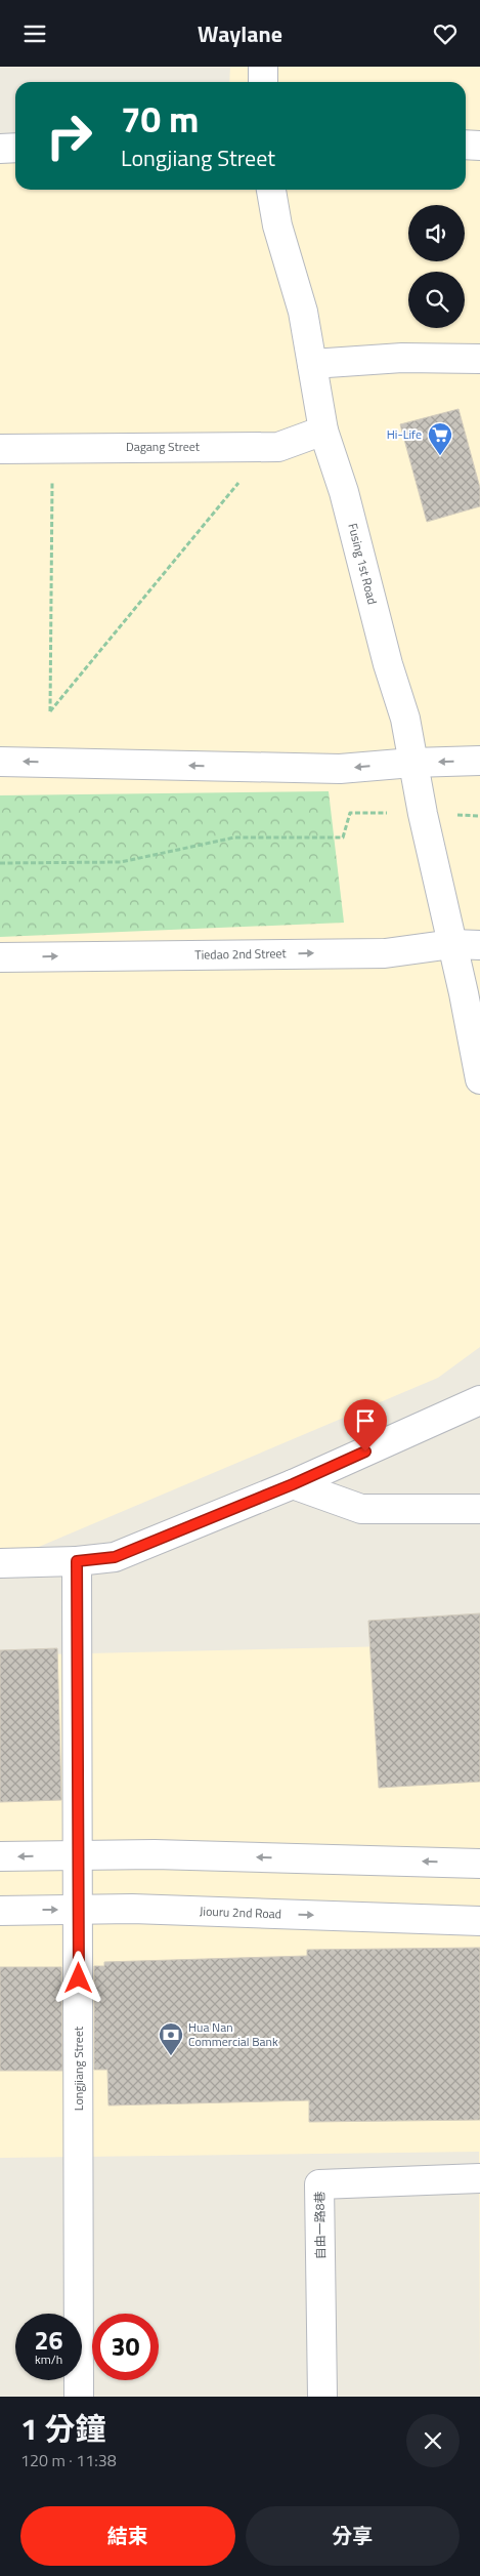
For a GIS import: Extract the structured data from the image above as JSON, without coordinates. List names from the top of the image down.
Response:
{
  "streets": {
    "street": [
      "Dagang Street",
      "Fusing 1st Road",
      "Tiedao 2nd Street",
      "Jiouru 2nd Road",
      "Longjiang Street",
      "自由一路8巷"
    ]
  },
  "crossings": [
    ["Dagang Street", "Fusing 1st Road"],
    ["Fusing 1st Road", "Tiedao 2nd Street"],
    ["Jiouru 2nd Road", "Longjiang Street"]
  ],
  "places": {
    "supermarket": ["Hi-Life"],
    "bank": ["Hua Nan Commercial Bank"]
  },
  "page": {
    "header": "Waylane",
    "turn": ["70 m", "Longjiang Street"],
    "speed": "26 km/h",
    "limit": "30",
    "heading": ["1 分鐘", "120 m · 11:38"],
    "buttons": ["結束", "分享"]
  }
}
